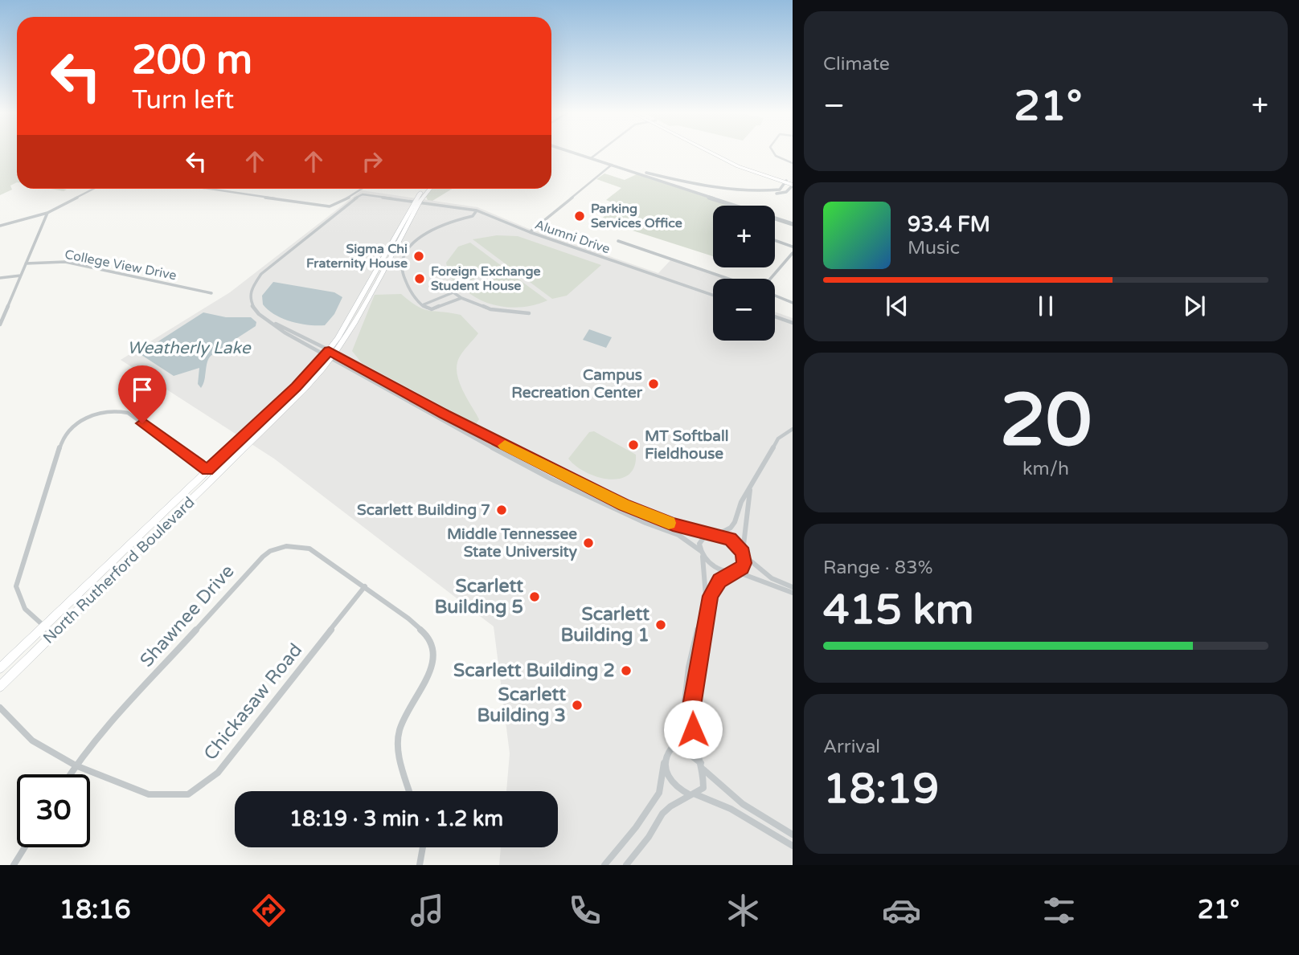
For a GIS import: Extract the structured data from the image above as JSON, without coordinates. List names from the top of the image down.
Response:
{
  "streets": {
    "main road": ["North Rutherford Boulevard"],
    "street": [
      "Alumni Drive",
      "College View Drive",
      "Shawnee Drive",
      "Chickasaw Road"
    ]
  },
  "crossings": [
    ["Alumni Drive", "North Rutherford Boulevard"],
    ["Shawnee Drive", "Chickasaw Road"]
  ],
  "water": ["Weatherly Lake"],
  "places": [
    "Parking Services Office",
    "Sigma Chi Fraternity House",
    "Foreign Exchange Student House",
    "Campus Recreation Center",
    "MT Softball Fieldhouse",
    "Scarlett Building 7",
    "Middle Tennessee State University",
    "Scarlett Building 5",
    "Scarlett Building 1",
    "Scarlett Building 2",
    "Scarlett Building 3"
  ],
  "page": {
    "tile": [
      "Climate",
      ["20", "km/h"],
      ["Range · 83%", "415 km"],
      ["Arrival", "18:19"]
    ],
    "turn": ["200 m", "Turn left"],
    "heat": ["−", "21°", "+"],
    "song": ["93.4 FM", "Music"],
    "map_buttons": ["+", "−"],
    "limit": "30",
    "trip": "18:19 · 3 min · 1.2 km",
    "tabs": ["18:16", "21°"]
  }
}
